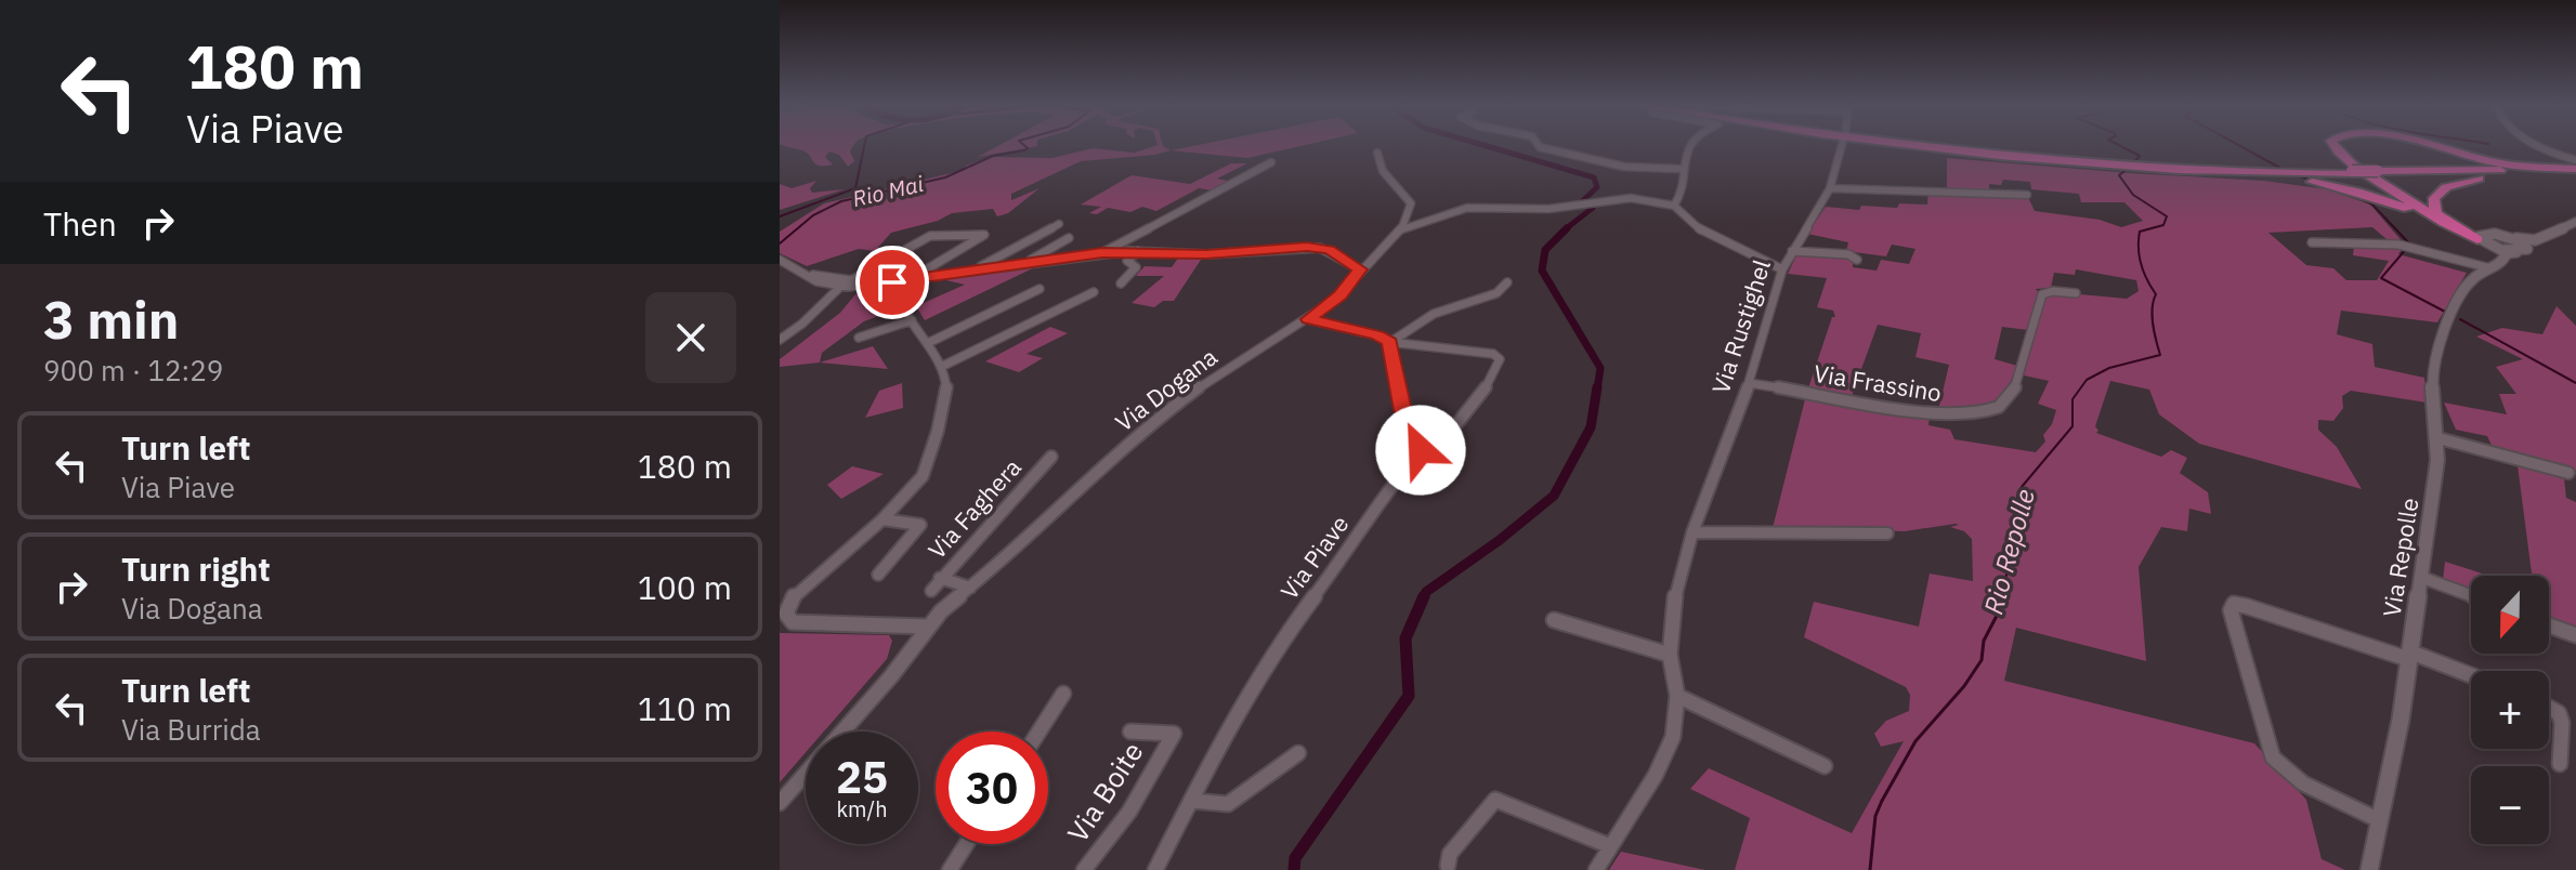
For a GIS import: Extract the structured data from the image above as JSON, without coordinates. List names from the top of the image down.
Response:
{
  "streets": {
    "street": [
      "Via Rustighel",
      "Via Frassino",
      "Via Dogana",
      "Via Faghera",
      "Via Piave",
      "Via Repolle",
      "Via Boite"
    ]
  },
  "crossings": [
    ["Via Rustighel", "Via Frassino"]
  ],
  "water": ["Rio Mai", "Rio Repolle"],
  "north": "bottom",
  "page": {
    "turn": ["180 m", "Via Piave"],
    "then": "Then",
    "heading": ["3 min", "900 m · 12:29"],
    "list": [
      {
        "name": "Turn left",
        "note": "Via Piave",
        "value": "180 m"
      },
      {
        "name": "Turn right",
        "note": "Via Dogana",
        "value": "100 m"
      },
      {
        "name": "Turn left",
        "note": "Via Burrida",
        "value": "110 m"
      }
    ],
    "map_buttons": ["+", "−"],
    "speed": "25 km/h",
    "limit": "30"
  }
}
